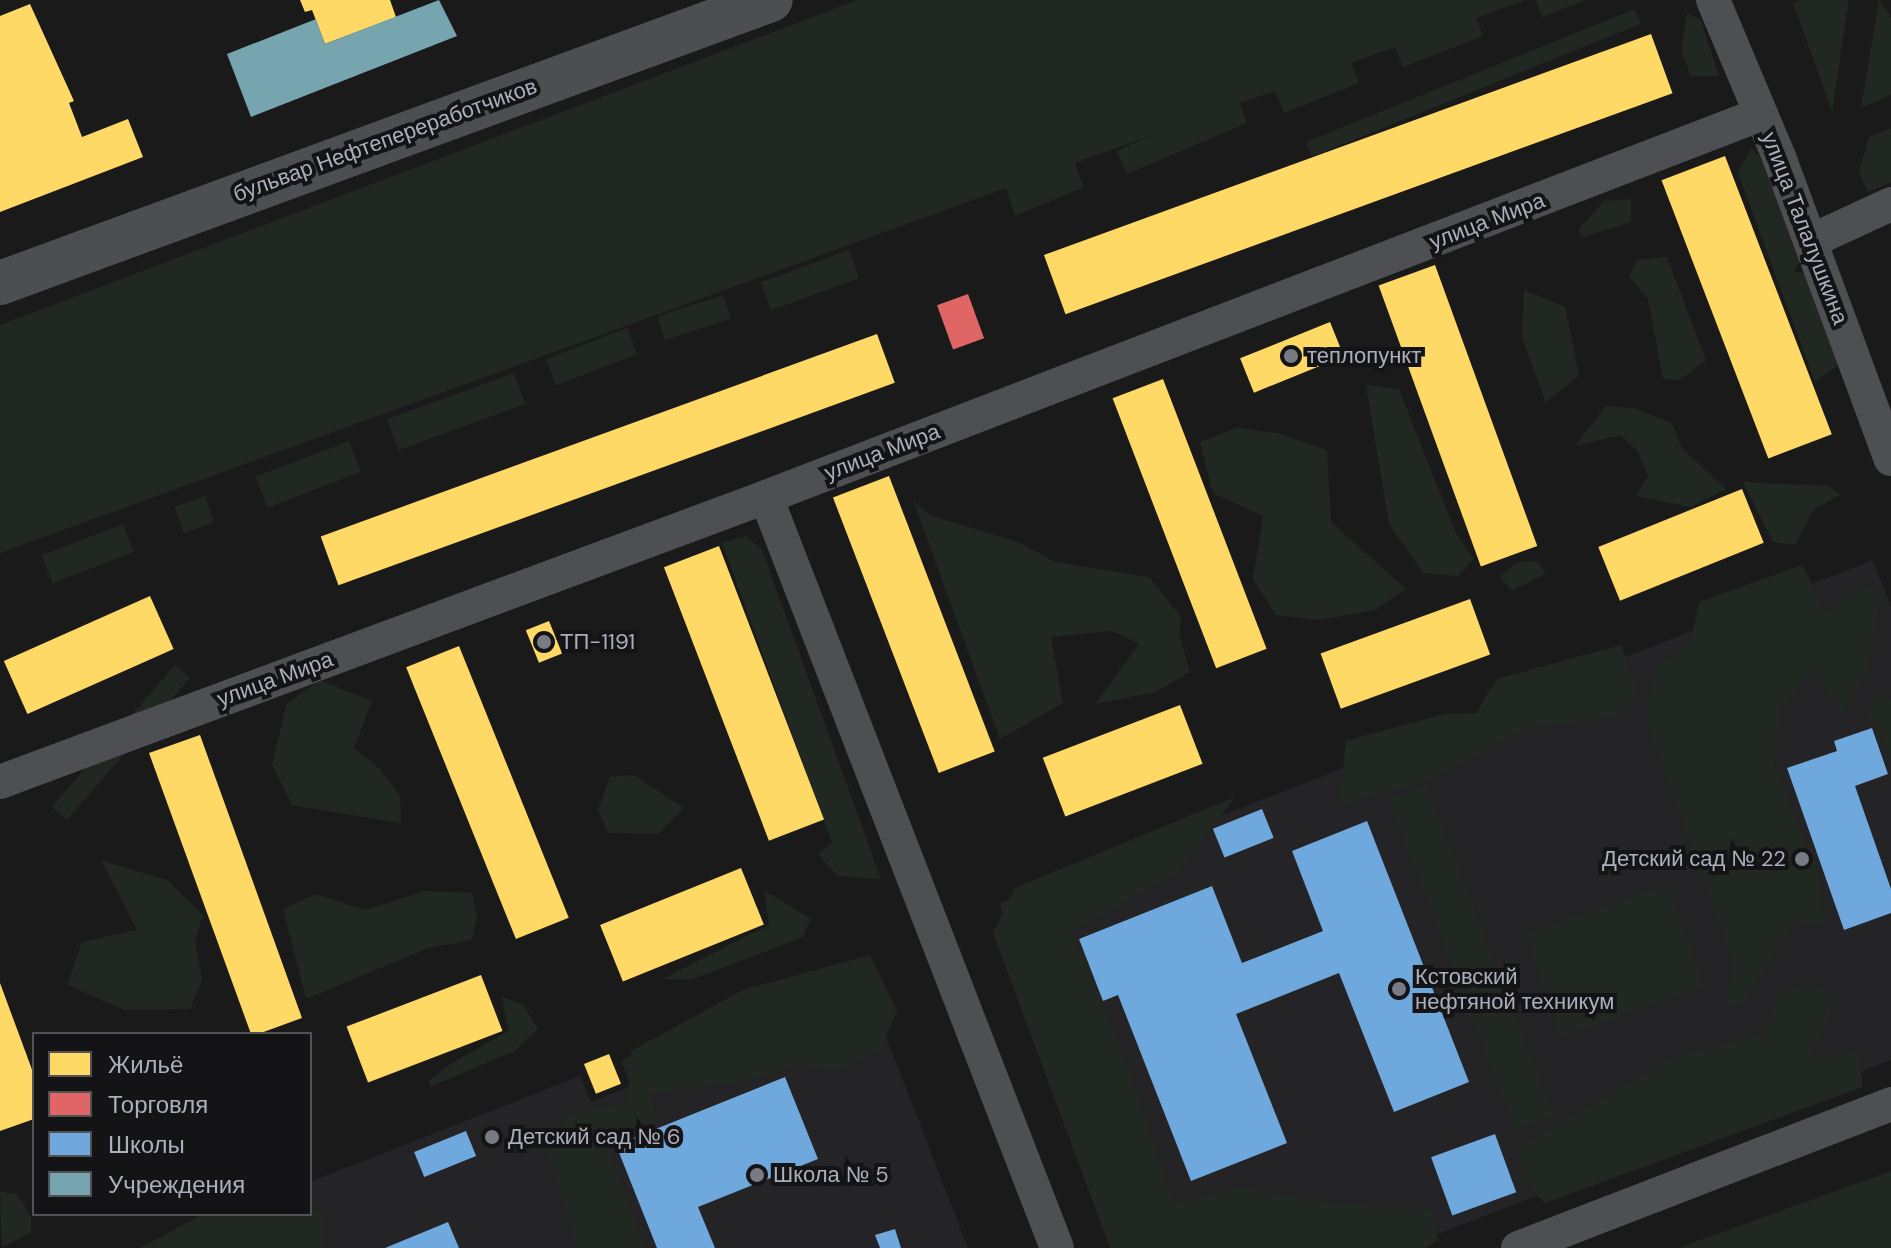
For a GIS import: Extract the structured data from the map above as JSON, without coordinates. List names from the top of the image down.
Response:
{
  "streets": {
    "street": ["бульвар Нефтепереработчиков", "улица Мира", "улица Талалушкина"]
  },
  "crossings": [
    ["улица Мира", "улица Талалушкина"]
  ],
  "places": [
    "теплопункт",
    "ТП-1191",
    "Детский сад № 22",
    "Кстовский нефтяной техникум",
    "Детский сад № 6",
    "Школа № 5"
  ],
  "legend": [
    "Жильё",
    "Торговля",
    "Школы",
    "Учреждения"
  ]
}
